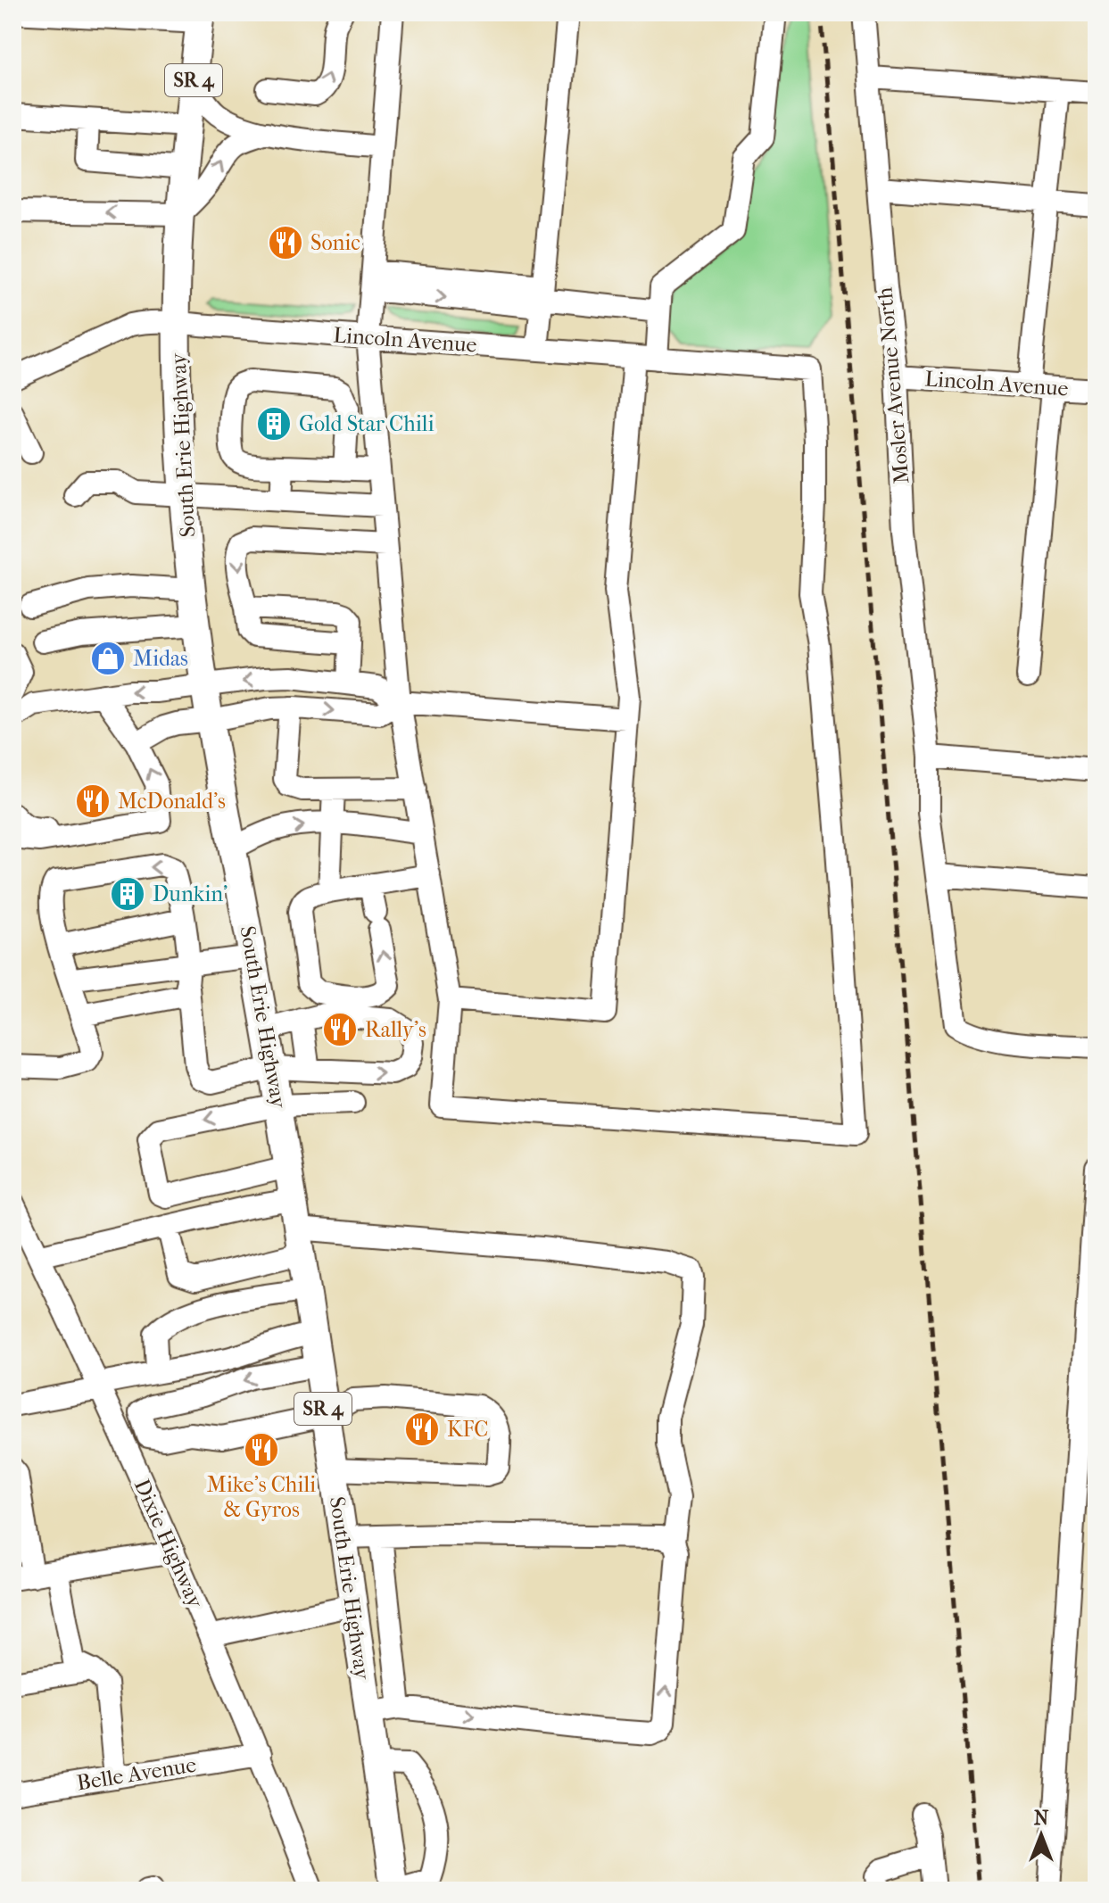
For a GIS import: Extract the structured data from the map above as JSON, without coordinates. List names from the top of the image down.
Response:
{
  "streets": {
    "main road": ["SR 4", "South Erie Highway"],
    "street": [
      "Lincoln Avenue",
      "Mosler Avenue North",
      "Dixie Highway",
      "Belle Avenue"
    ]
  },
  "crossings": [
    ["Lincoln Avenue", "Mosler Avenue North"],
    ["Lincoln Avenue", "South Erie Highway"],
    ["Dixie Highway", "Belle Avenue"]
  ],
  "places": {
    "restaurant": [
      "Sonic",
      "McDonald's",
      "Rally's",
      "KFC",
      "Mike's Chili & Gyros"
    ],
    "building": ["Gold Star Chili", "Dunkin'"],
    "shop": ["Midas"]
  },
  "north": "top"
}
